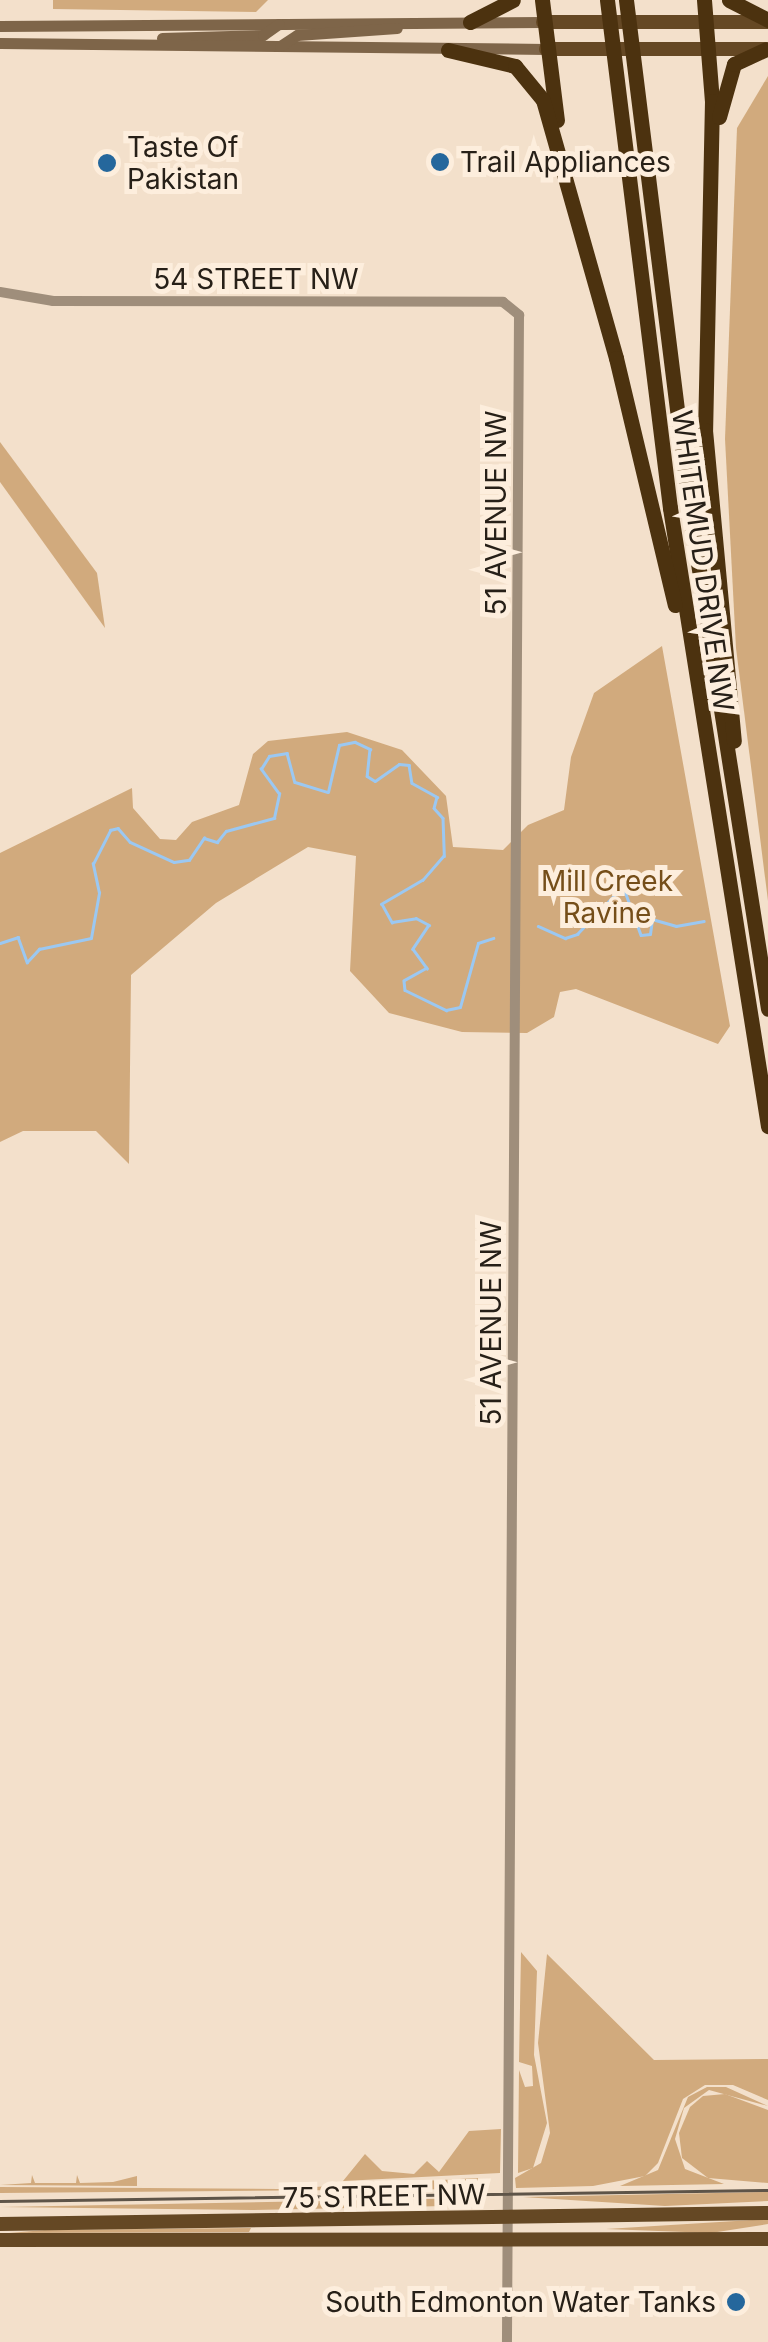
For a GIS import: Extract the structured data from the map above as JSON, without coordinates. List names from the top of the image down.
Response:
{
  "streets": {
    "highway": ["WHITEMUD DRIVE NW"],
    "main road": ["75 STREET NW"],
    "street": ["54 STREET NW", "51 AVENUE NW"]
  },
  "crossings": [
    ["54 STREET NW", "51 AVENUE NW"],
    ["51 AVENUE NW", "75 STREET NW"]
  ],
  "parks": ["Mill Creek Ravine"],
  "places": ["Trail Appliances", "Taste Of Pakistan", "South Edmonton Water Tanks"]
}
